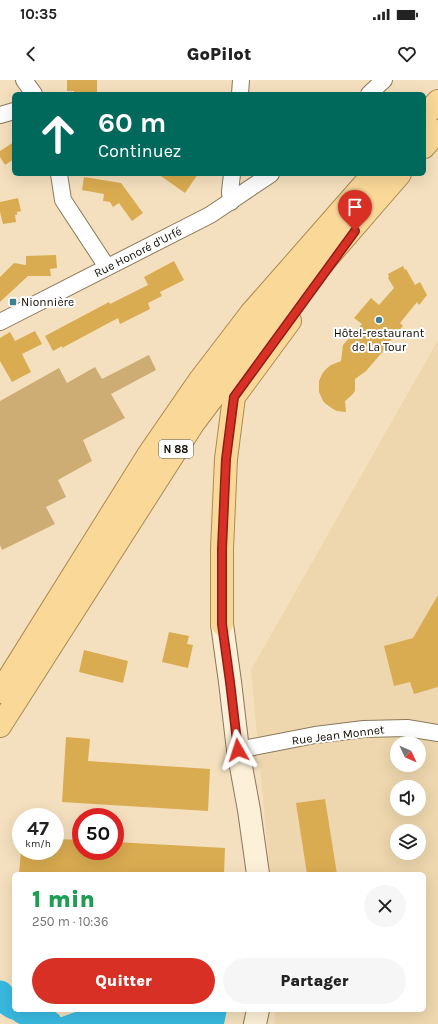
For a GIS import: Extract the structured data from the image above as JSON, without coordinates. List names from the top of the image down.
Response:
{
  "streets": {
    "highway": ["N 88"],
    "street": ["Rue Honoré d'Urfé", "Rue Jean Monnet"]
  },
  "places": {
    "transit": ["Nionnière"],
    "other": ["Hôtel-restaurant de La Tour"]
  },
  "north": "bottom right",
  "page": {
    "status": "10:35",
    "header": "GoPilot",
    "turn": ["60 m", "Continuez"],
    "speed": "47 km/h",
    "limit": "50",
    "heading": ["1 min", "250 m · 10:36"],
    "buttons": ["Quitter", "Partager"]
  }
}
